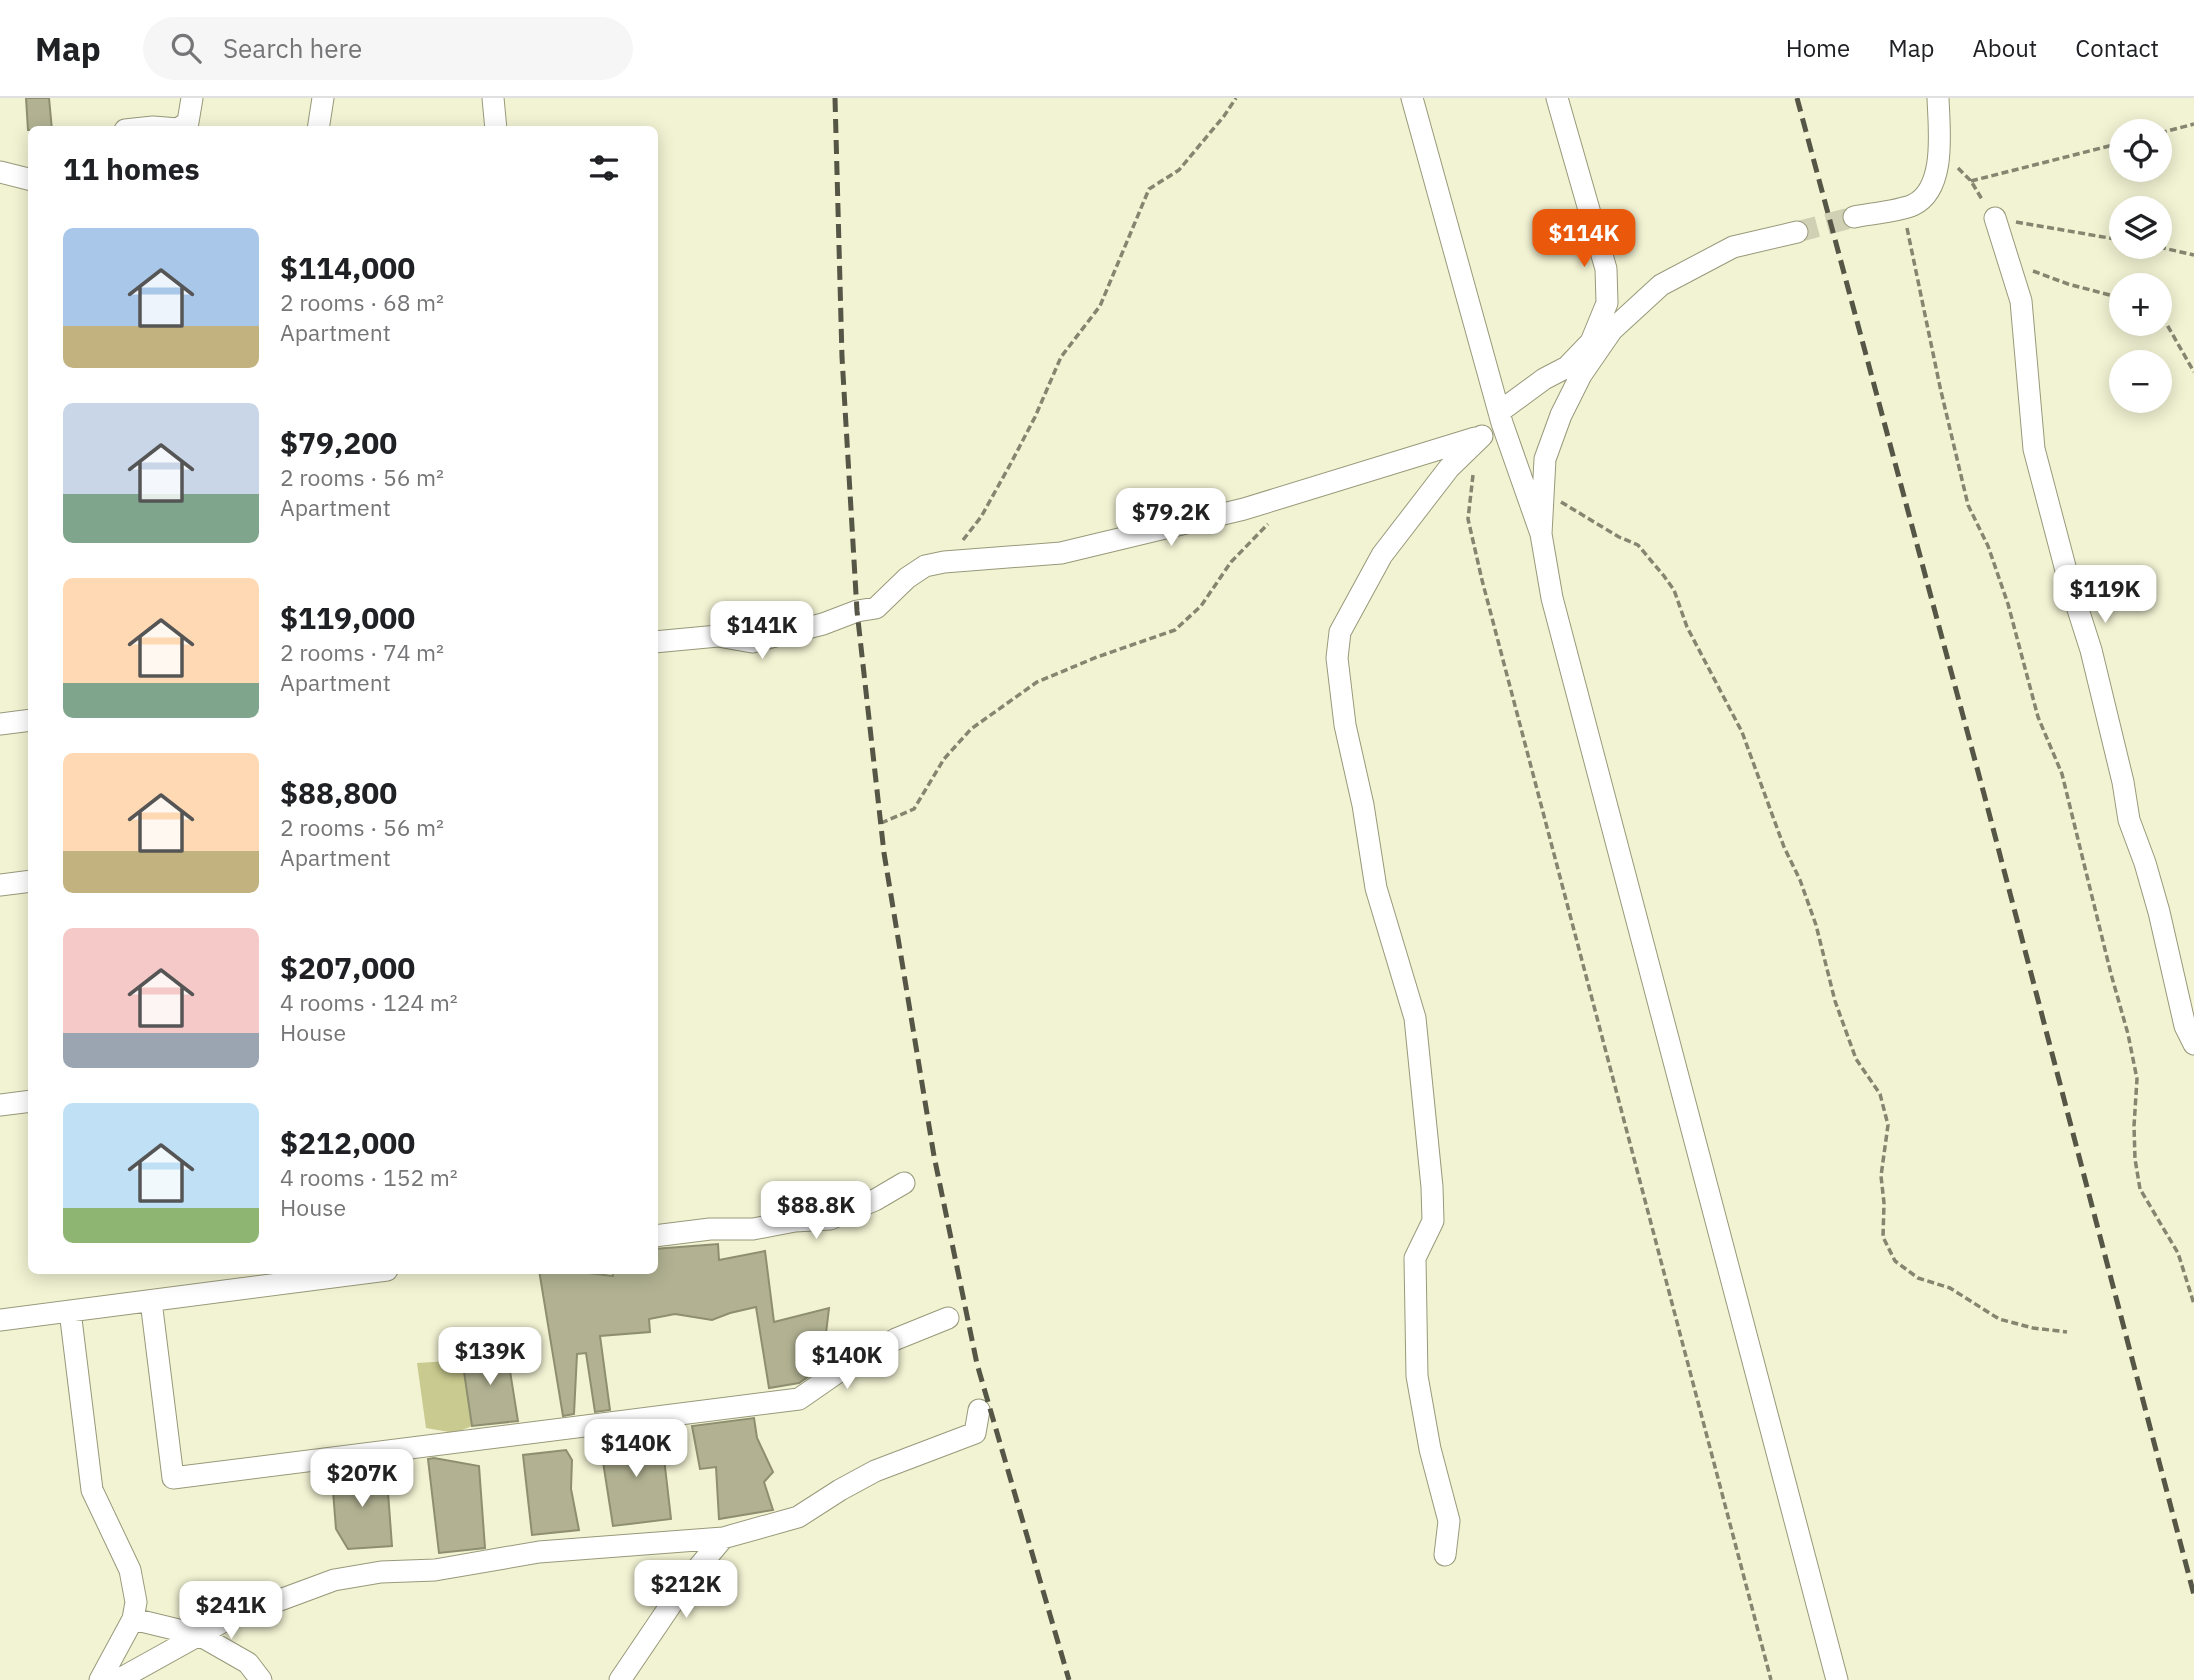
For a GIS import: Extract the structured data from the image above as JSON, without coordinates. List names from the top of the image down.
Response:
{
  "page": {
    "header": "Map",
    "search": "Search here",
    "nav": [
      "Home",
      "Map",
      "About",
      "Contact"
    ],
    "map_buttons": ["+", "−"],
    "heading": "11 homes",
    "price": [
      "$114K",
      "$79.2K",
      "$119K",
      "$141K",
      "$88.8K",
      "$139K",
      "$140K",
      "$140K",
      "$207K",
      "$212K",
      "$241K"
    ],
    "list": [
      {
        "name": "$114,000",
        "note": "2 rooms · 68 m² · Apartment"
      },
      {
        "name": "$79,200",
        "note": "2 rooms · 56 m² · Apartment"
      },
      {
        "name": "$119,000",
        "note": "2 rooms · 74 m² · Apartment"
      },
      {
        "name": "$88,800",
        "note": "2 rooms · 56 m² · Apartment"
      },
      {
        "name": "$207,000",
        "note": "4 rooms · 124 m² · House"
      },
      {
        "name": "$212,000",
        "note": "4 rooms · 152 m² · House"
      }
    ]
  }
}
